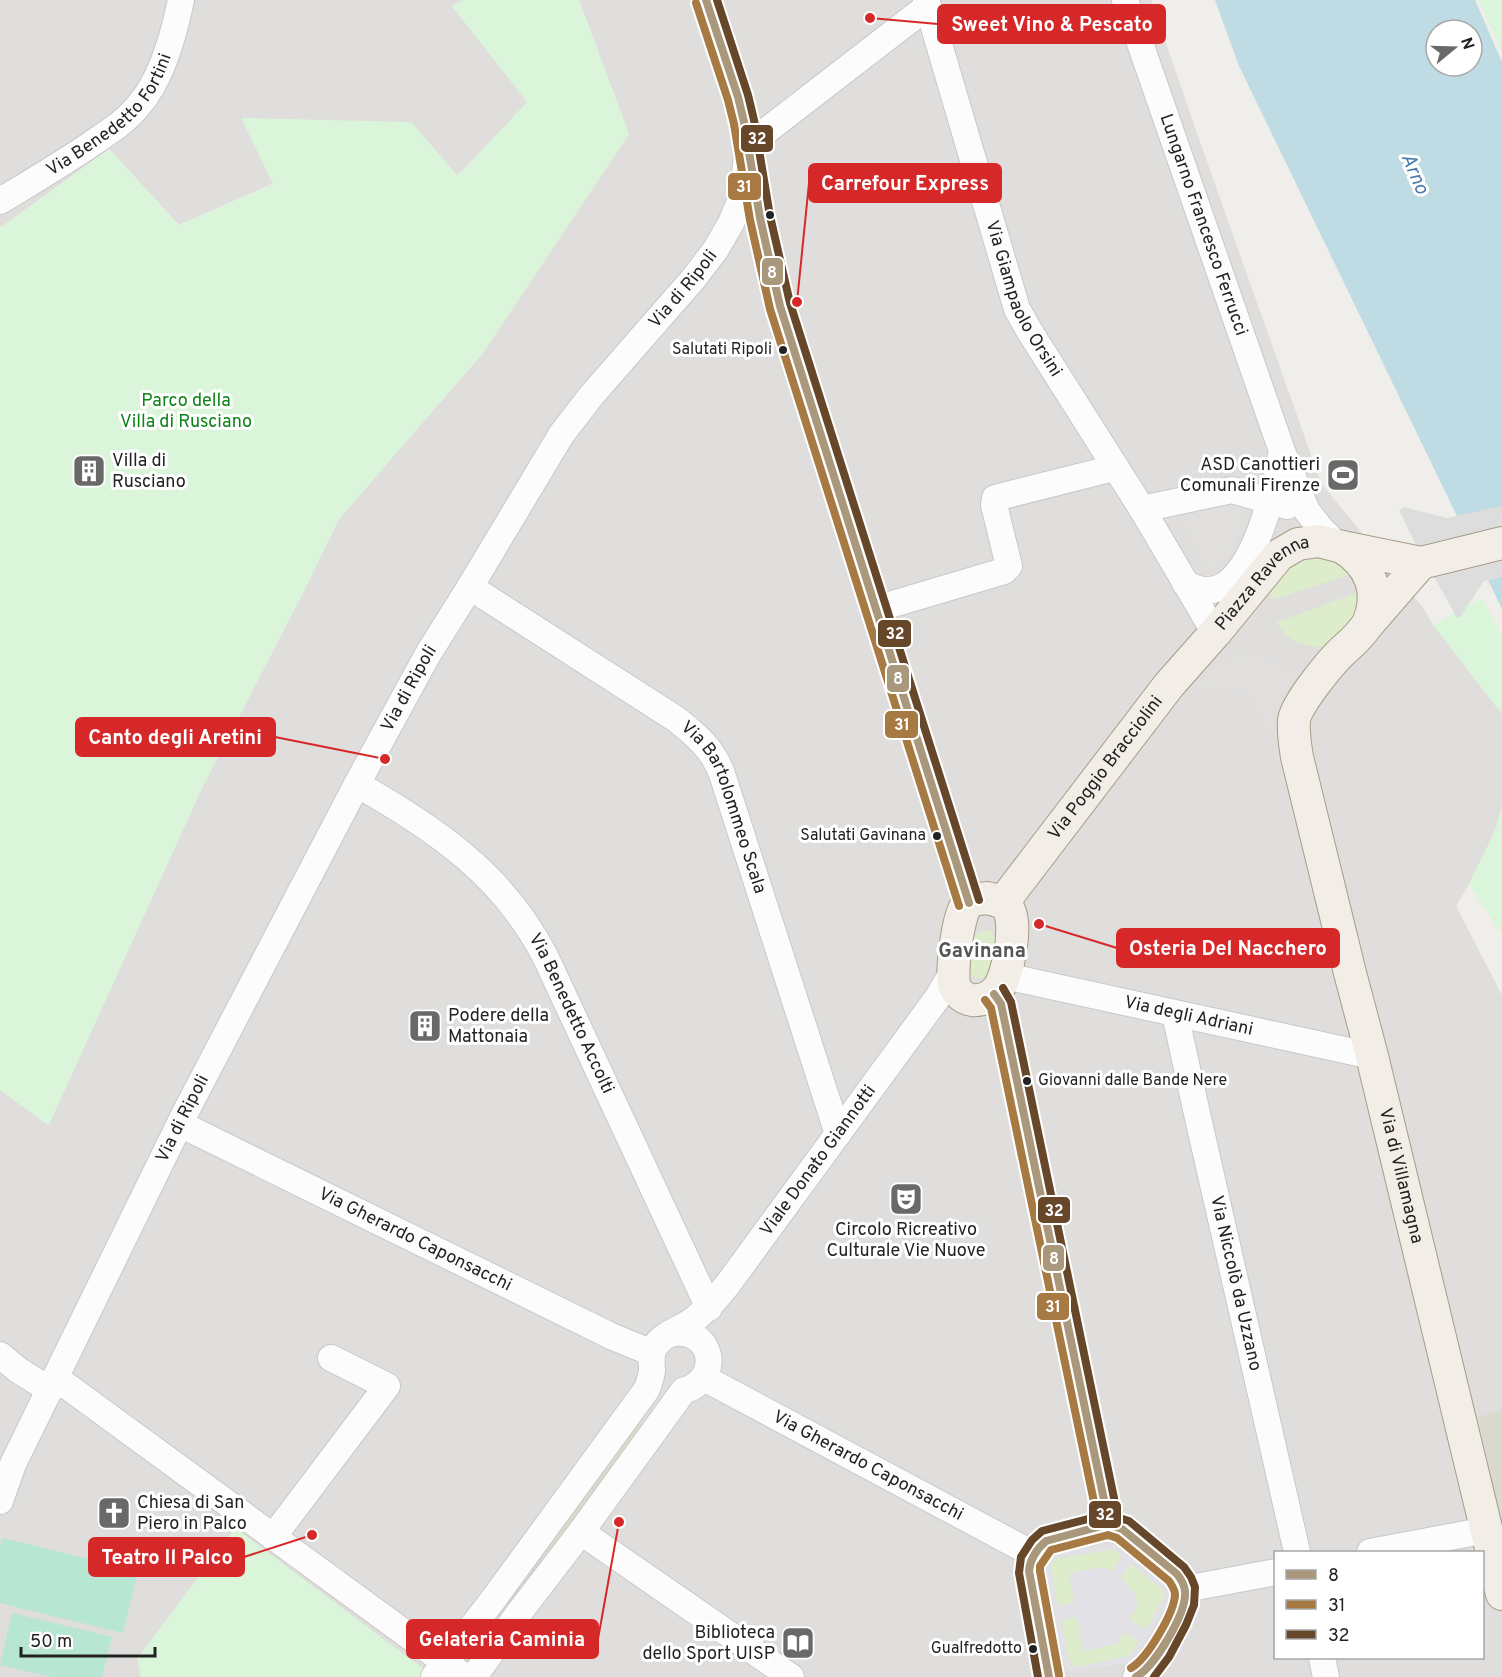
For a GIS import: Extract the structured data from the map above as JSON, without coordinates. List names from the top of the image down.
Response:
{
  "streets": {
    "main road": ["Piazza Ravenna", "Via Poggio Bracciolini", "Via di Villamagna"],
    "street": [
      "Via Benedetto Fortini",
      "Lungarno Francesco Ferrucci",
      "Via di Ripoli",
      "Via Giampaolo Orsini",
      "Via Bartolommeo Scala",
      "Via Benedetto Accolti",
      "Via degli Adriani",
      "Viale Donato Giannotti",
      "Via Gherardo Caponsacchi",
      "Via Niccolò da Uzzano"
    ]
  },
  "crossings": [
    ["Lungarno Francesco Ferrucci", "Piazza Ravenna"],
    ["Via di Ripoli", "Via Bartolommeo Scala"],
    ["Via di Ripoli", "Via Benedetto Accolti"],
    ["Via di Ripoli", "Via Gherardo Caponsacchi"],
    ["Via Giampaolo Orsini", "Piazza Ravenna"],
    ["Piazza Ravenna", "Via Poggio Bracciolini"],
    ["Piazza Ravenna", "Via di Villamagna"],
    ["Via Bartolommeo Scala", "Viale Donato Giannotti"],
    ["Via Benedetto Accolti", "Viale Donato Giannotti"],
    ["Via degli Adriani", "Via di Villamagna"],
    ["Via degli Adriani", "Via Niccolò da Uzzano"],
    ["Viale Donato Giannotti", "Via Gherardo Caponsacchi"]
  ],
  "districts": ["Gavinana"],
  "water": ["Arno"],
  "parks": ["Parco della Villa di Rusciano"],
  "places": {
    "other": [
      "Sweet Vino & Pescato",
      "Carrefour Express",
      "Salutati Ripoli",
      "Canto degli Aretini",
      "Salutati Gavinana",
      "Osteria Del Nacchero",
      "Giovanni dalle Bande Nere",
      "Gelateria Caminia",
      "Teatro Il Palco",
      "Gualfredotto"
    ],
    "building": ["Villa di Rusciano", "Podere della Mattonaia"],
    "sports": ["ASD Canottieri Comunali Firenze"],
    "theatre": ["Circolo Ricreativo Culturale Vie Nuove"],
    "church": ["Chiesa di San Piero in Palco"],
    "library": ["Biblioteca dello Sport UISP"]
  },
  "lines": ["transit line 8", "transit line 32", "transit line 31"],
  "legend": ["8", "31", "32"],
  "scale_bar": "50 m",
  "north": "right"
}
